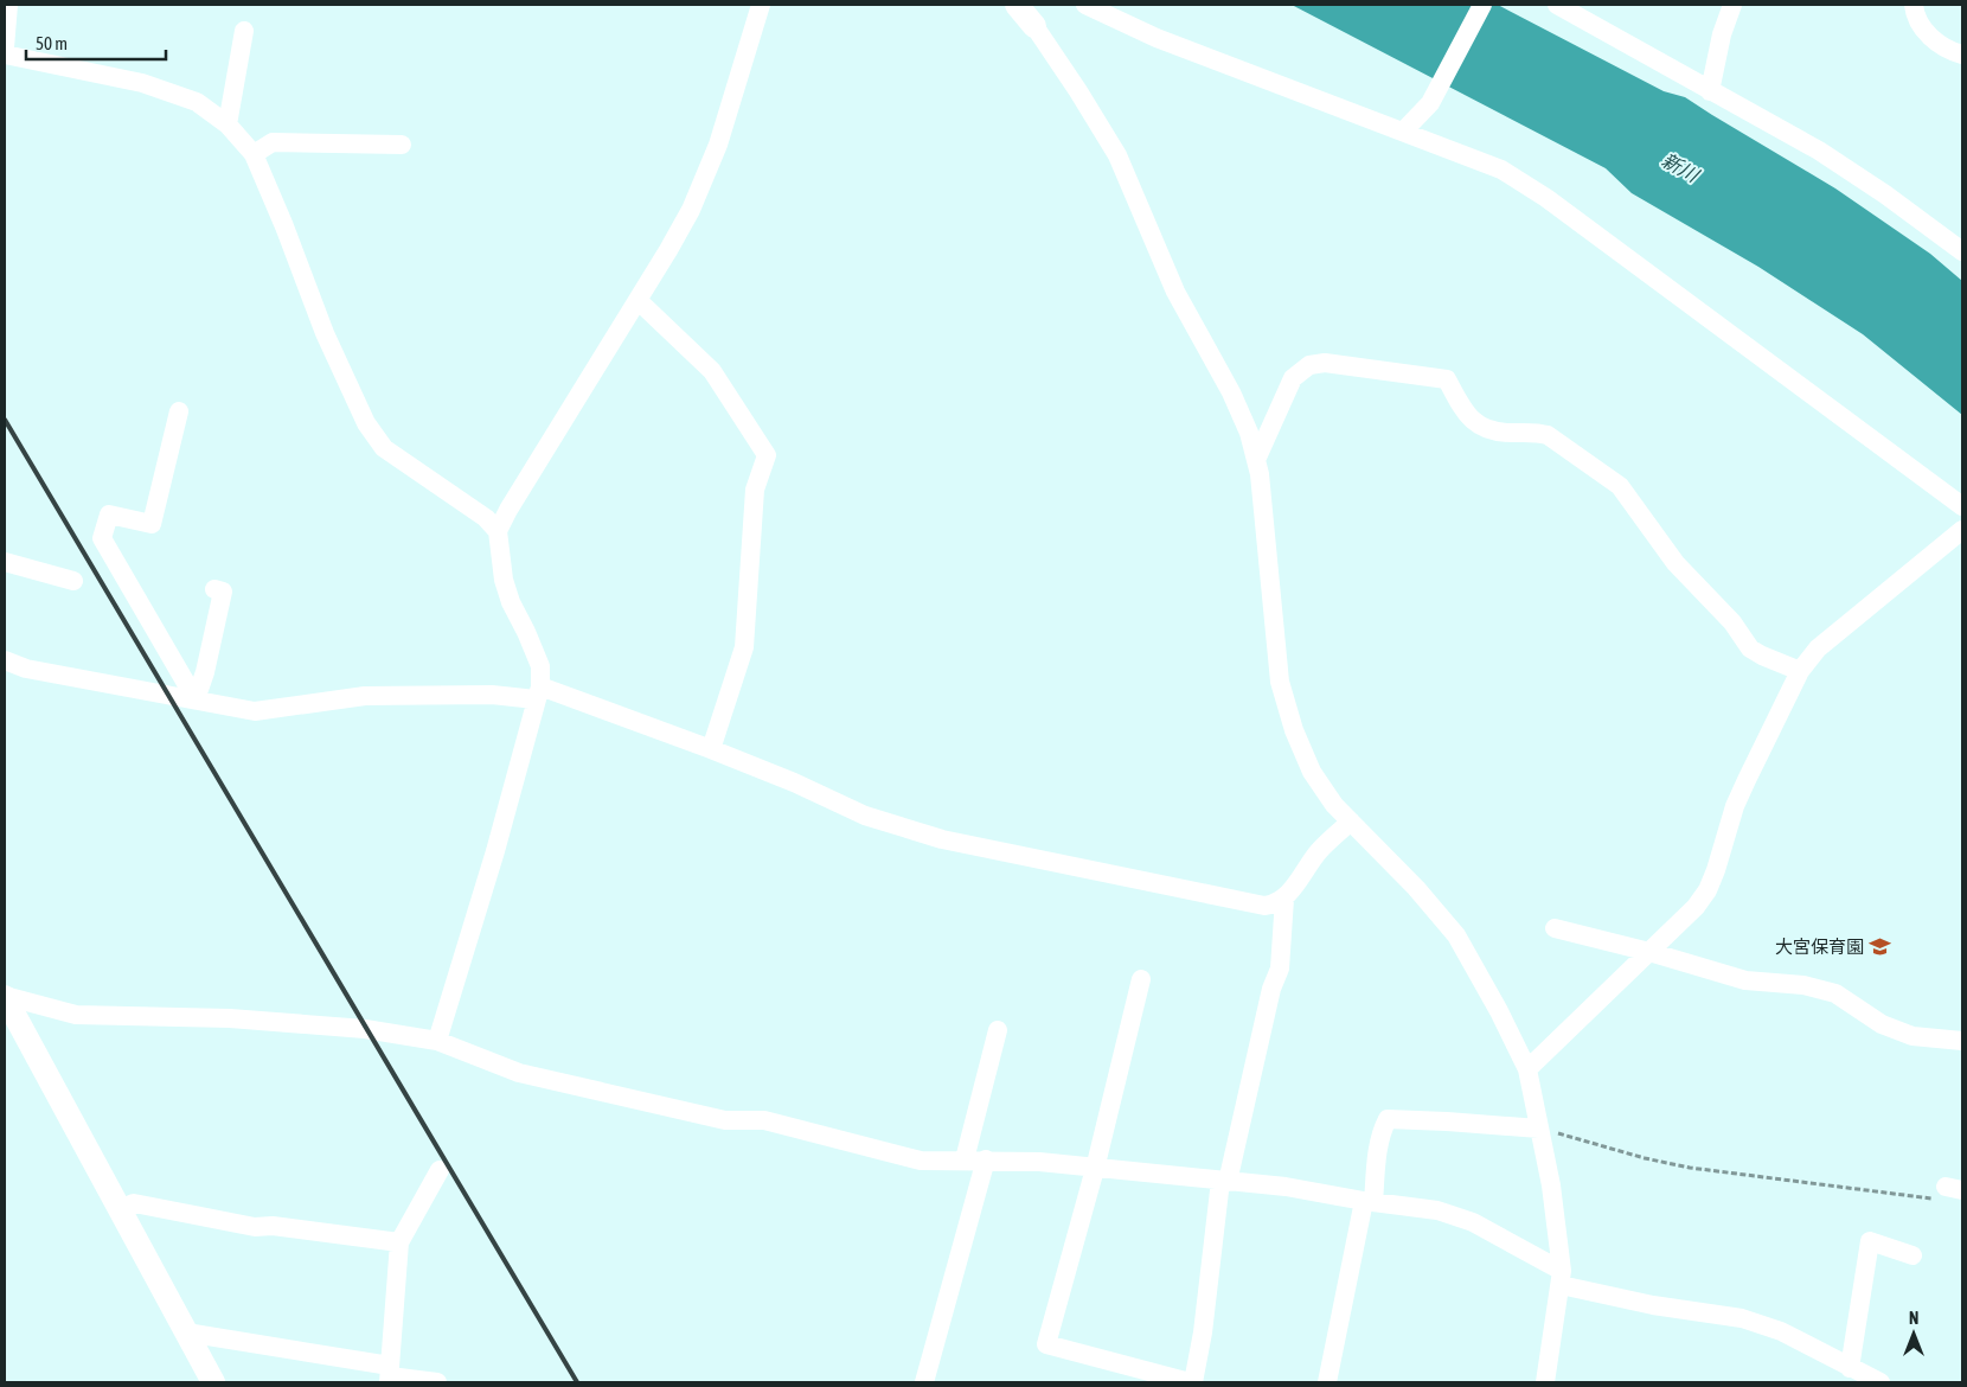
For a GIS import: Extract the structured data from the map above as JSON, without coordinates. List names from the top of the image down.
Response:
{
  "water": ["新川"],
  "places": {
    "school or university": ["大宮保育園"]
  },
  "scale_bar": "50 m",
  "north": "top"
}
